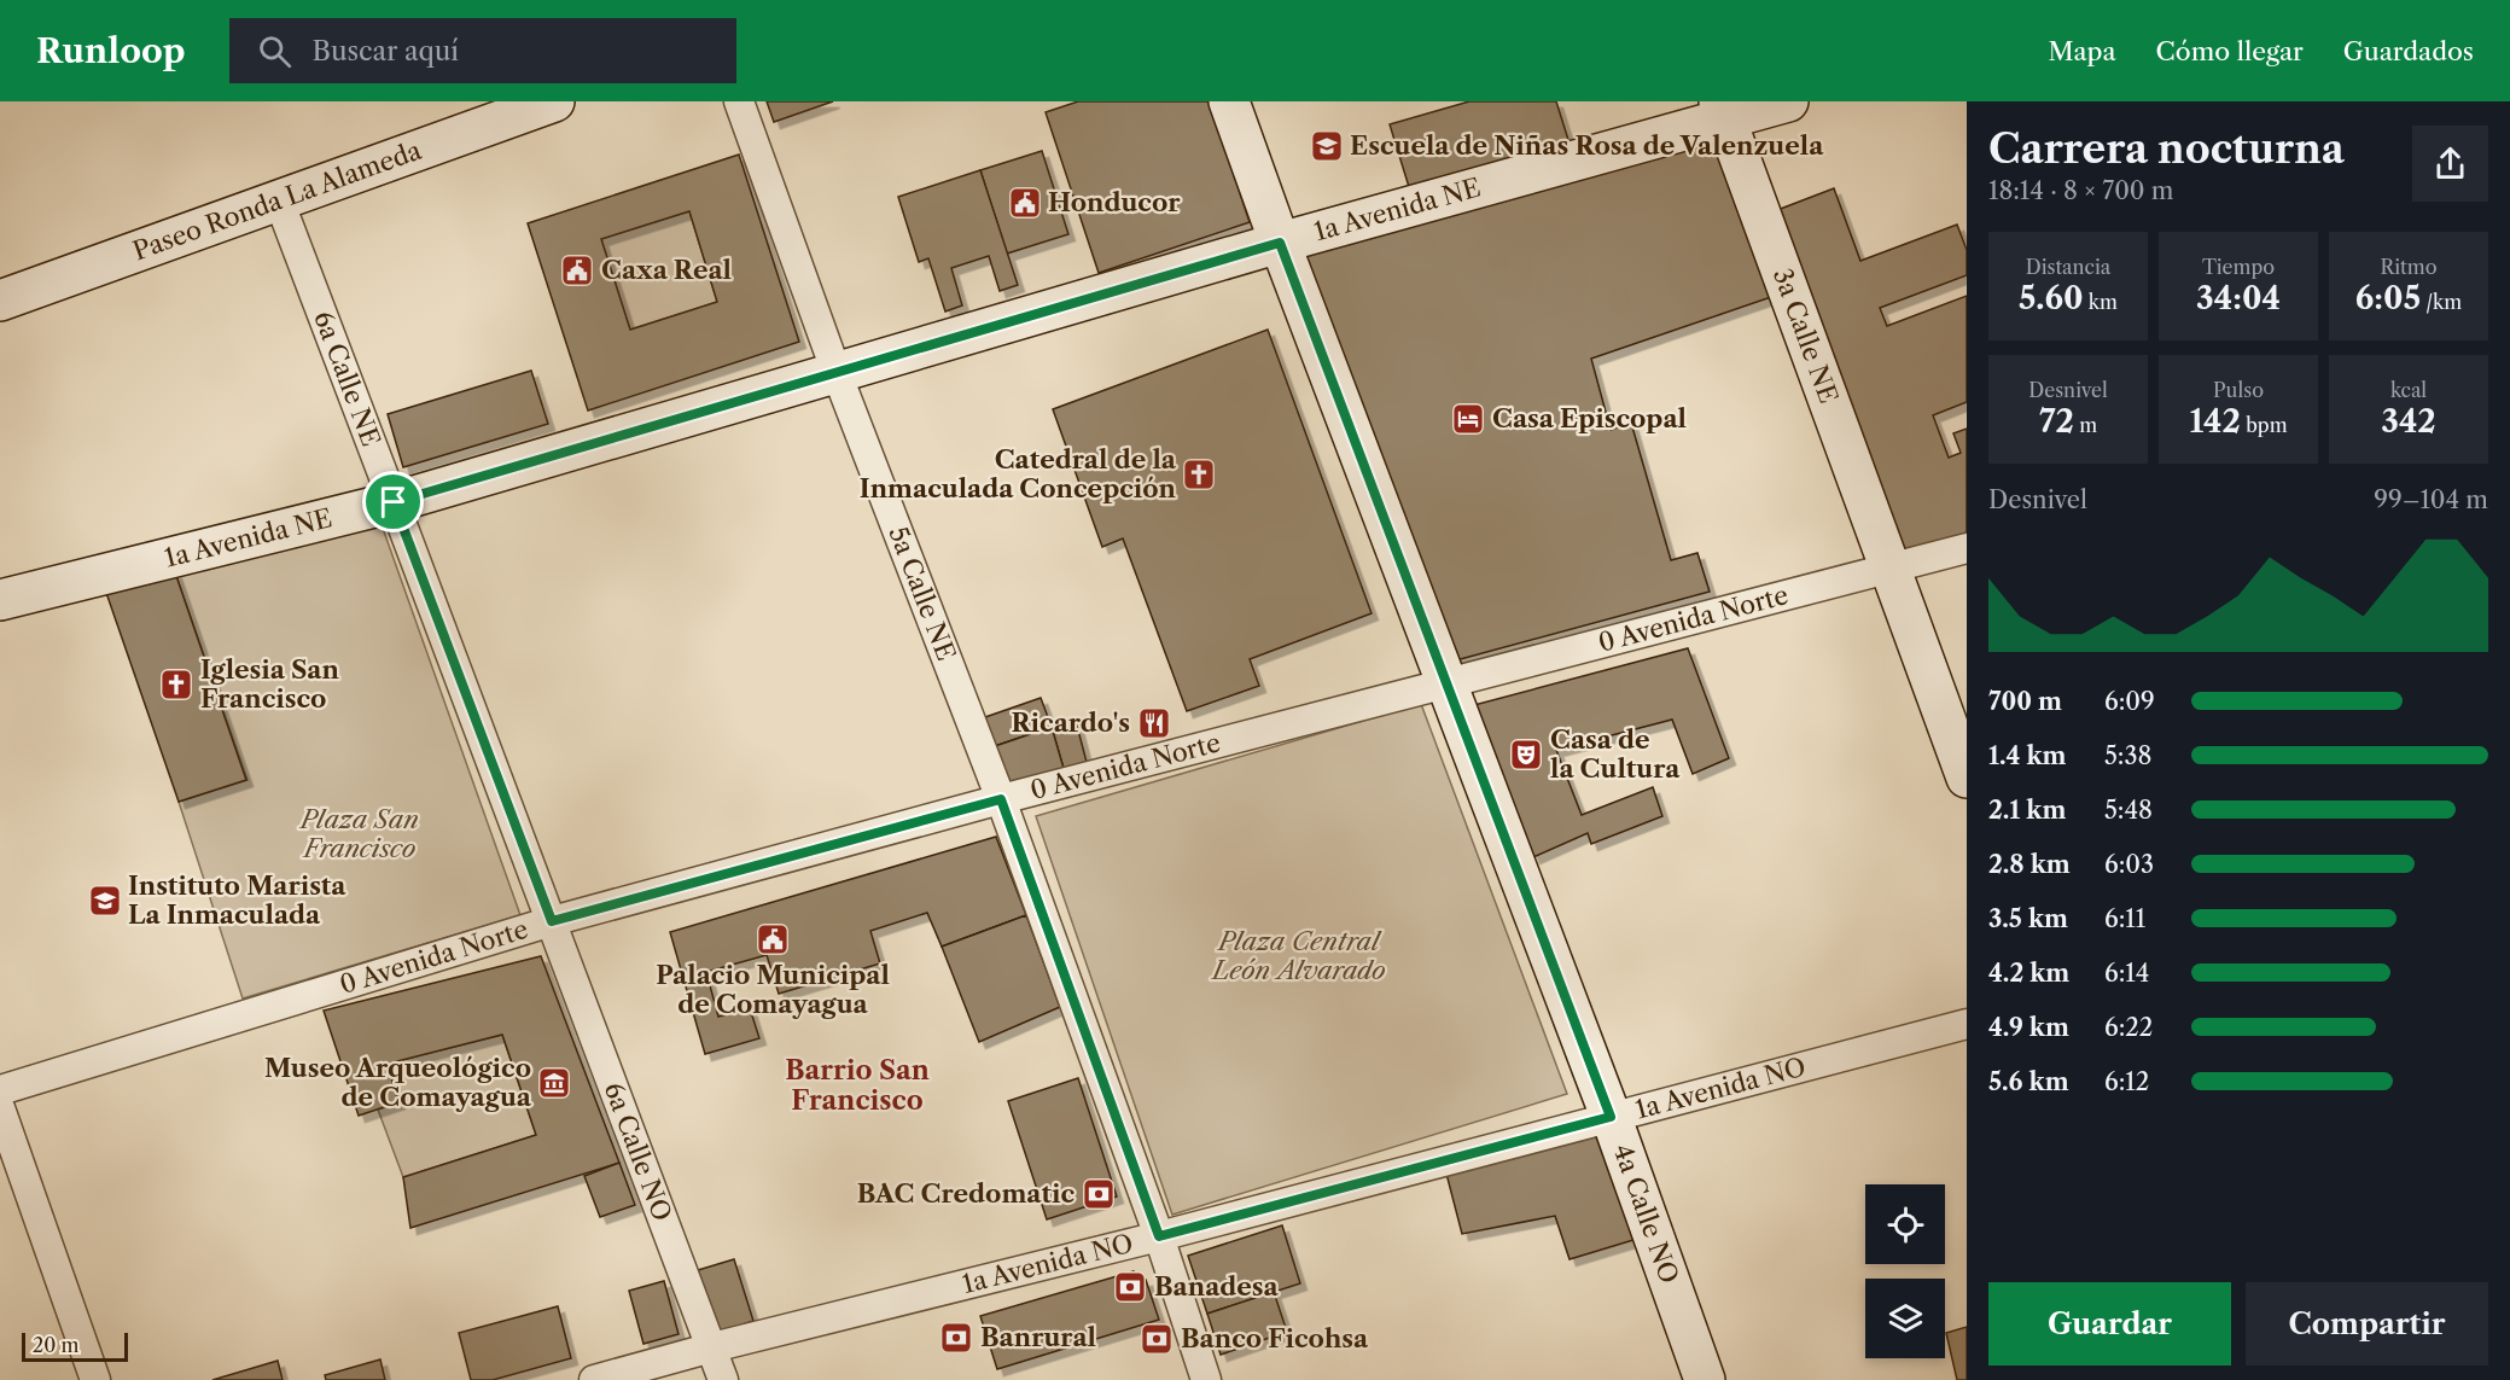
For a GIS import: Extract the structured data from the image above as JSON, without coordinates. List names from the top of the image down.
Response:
{
  "streets": {
    "street": [
      "Paseo Ronda La Alameda",
      "1a Avenida NE",
      "3a Calle NE",
      "6a Calle NE",
      "5a Calle NE",
      "0 Avenida Norte",
      "1a Avenida NO",
      "6a Calle NO",
      "4a Calle NO"
    ]
  },
  "crossings": [
    ["Paseo Ronda La Alameda", "6a Calle NE"],
    ["1a Avenida NE", "3a Calle NE"],
    ["1a Avenida NE", "6a Calle NE"],
    ["1a Avenida NE", "5a Calle NE"],
    ["1a Avenida NE", "4a Calle NO"],
    ["3a Calle NE", "0 Avenida Norte"],
    ["6a Calle NE", "0 Avenida Norte"],
    ["6a Calle NE", "6a Calle NO"],
    ["5a Calle NE", "0 Avenida Norte"],
    ["5a Calle NE", "1a Avenida NO"],
    ["0 Avenida Norte", "6a Calle NO"],
    ["0 Avenida Norte", "4a Calle NO"],
    ["1a Avenida NO", "6a Calle NO"],
    ["1a Avenida NO", "4a Calle NO"]
  ],
  "districts": ["Barrio San Francisco"],
  "parks": ["Plaza San Francisco", "Plaza Central León Alvarado"],
  "places": {
    "school or university": ["Escuela de Niñas Rosa de Valenzuela", "Instituto Marista La Inmaculada"],
    "public building": ["Honducor", "Caxa Real", "Palacio Municipal de Comayagua"],
    "hotel": ["Casa Episcopal"],
    "church": ["Catedral de la Inmaculada Concepción", "Iglesia San Francisco"],
    "restaurant": ["Ricardo's"],
    "theatre": ["Casa de la Cultura"],
    "museum": ["Museo Arqueológico de Comayagua"],
    "bank": [
      "BAC Credomatic",
      "Banadesa",
      "Banrural",
      "Banco Ficohsa"
    ]
  },
  "scale_bar": "20 m",
  "page": {
    "header": "Runloop",
    "search": "Buscar aquí",
    "nav": ["Mapa", "Cómo llegar", "Guardados"],
    "heading": ["Carrera nocturna", "18:14 · 8 × 700 m"],
    "stats": [
      ["Distancia", "5.60 km"],
      ["Tiempo", "34:04"],
      ["Ritmo", "6:05 /km"],
      ["Desnivel", "72 m"],
      ["Pulso", "142 bpm"],
      ["kcal", "342"]
    ],
    "chart": ["Desnivel", "99–104 m"],
    "list": [
      {
        "name": "700 m",
        "note": "6:09"
      },
      {
        "name": "1.4 km",
        "note": "5:38"
      },
      {
        "name": "2.1 km",
        "note": "5:48"
      },
      {
        "name": "2.8 km",
        "note": "6:03"
      },
      {
        "name": "3.5 km",
        "note": "6:11"
      },
      {
        "name": "4.2 km",
        "note": "6:14"
      },
      {
        "name": "4.9 km",
        "note": "6:22"
      },
      {
        "name": "5.6 km",
        "note": "6:12"
      }
    ],
    "buttons": ["Guardar", "Compartir"],
    "scale": "20 m"
  }
}
